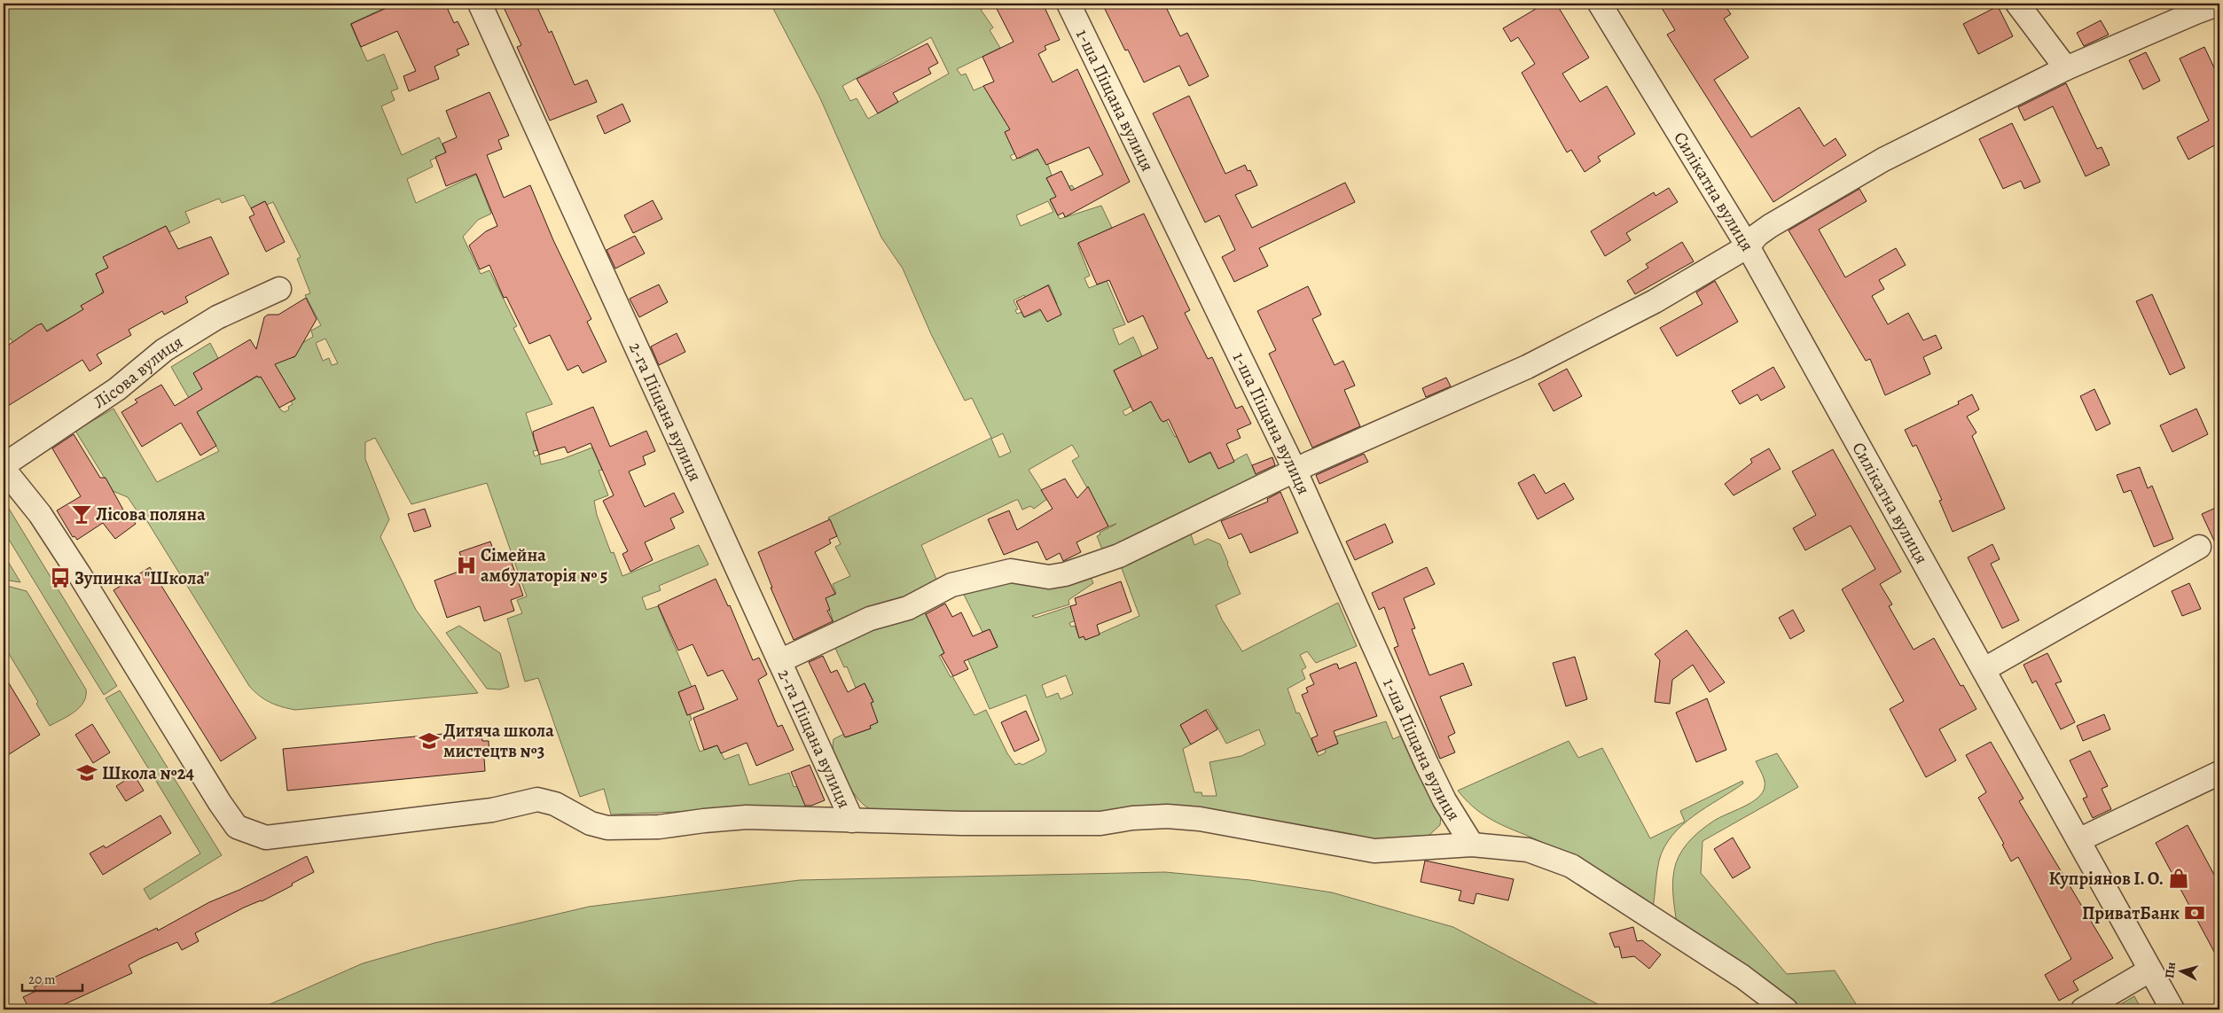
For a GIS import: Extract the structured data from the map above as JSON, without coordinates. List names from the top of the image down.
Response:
{
  "streets": {
    "street": [
      "1-ша Піщана вулиця",
      "Силікатна вулиця",
      "Лісова вулиця",
      "2-га Піщана вулиця"
    ]
  },
  "places": {
    "bar": ["Лісова поляна"],
    "hospital": ["Сімейна амбулаторія № 5"],
    "bus stop": ["Зупинка \"Школа\""],
    "school or university": ["Дитяча школа мистецтв №3", "Школа №24"],
    "shop": ["Купріянов І. О."],
    "bank": ["ПриватБанк"]
  },
  "scale_bar": "20 m",
  "north": "left"
}
